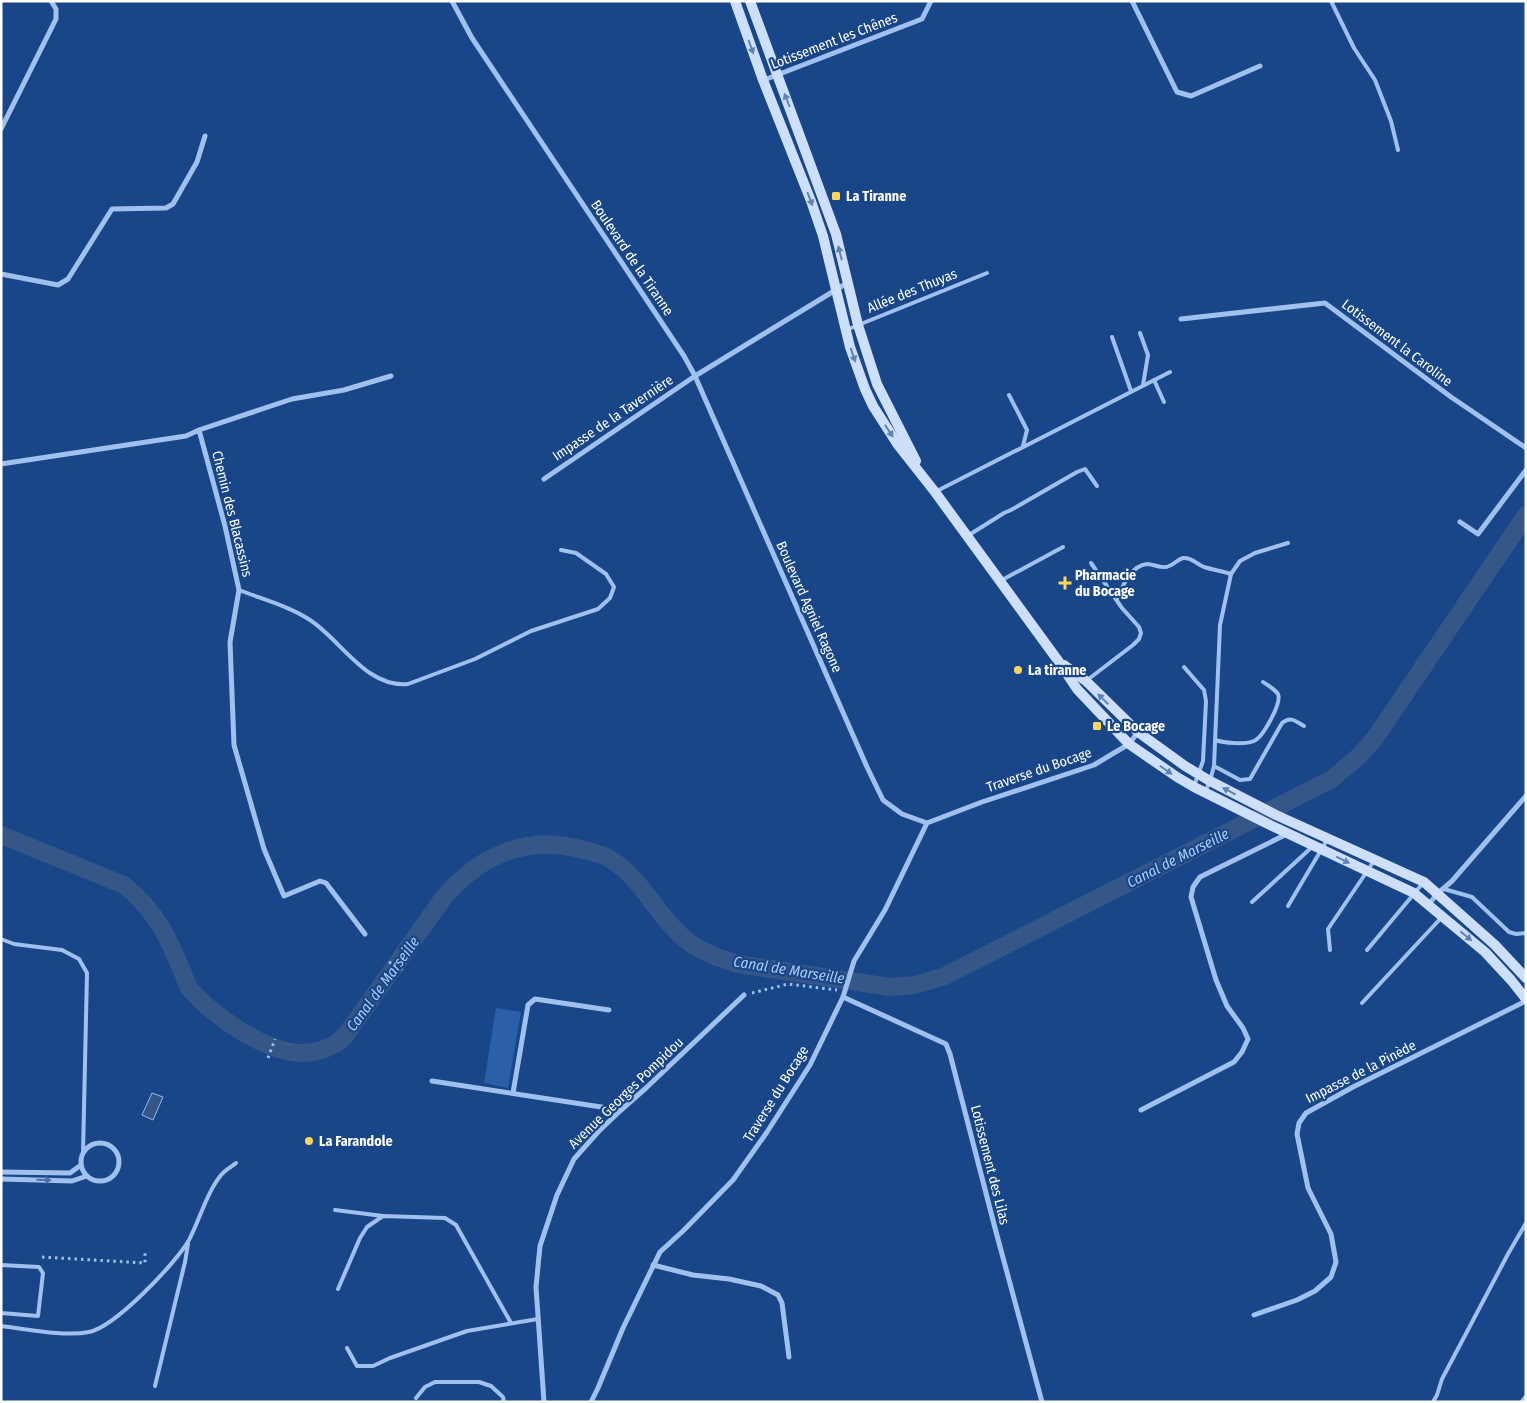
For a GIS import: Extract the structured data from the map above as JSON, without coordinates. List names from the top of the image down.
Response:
{
  "streets": {
    "street": [
      "Lotissement les Chênes",
      "Boulevard de la Tiranne",
      "Lotissement la Caroline",
      "Impasse de la Tavernière",
      "Chemin des Blacassins",
      "Boulevard Agniel Ragone",
      "Traverse du Bocage",
      "Impasse de la Pinède",
      "Avenue Georges Pompidou",
      "Lotissement des Lilas"
    ],
    "lane": ["Allée des Thuyas"]
  },
  "crossings": [
    ["Boulevard de la Tiranne", "Impasse de la Tavernière"],
    ["Boulevard de la Tiranne", "Boulevard Agniel Ragone"],
    ["Impasse de la Tavernière", "Boulevard Agniel Ragone"],
    ["Boulevard Agniel Ragone", "Traverse du Bocage"],
    ["Traverse du Bocage", "Lotissement des Lilas"]
  ],
  "water": ["Canal de Marseille"],
  "places": {
    "transit": ["La Tiranne", "Le Bocage"],
    "health": ["Pharmacie du Bocage"],
    "other": ["La tiranne", "La Farandole"]
  }
}
